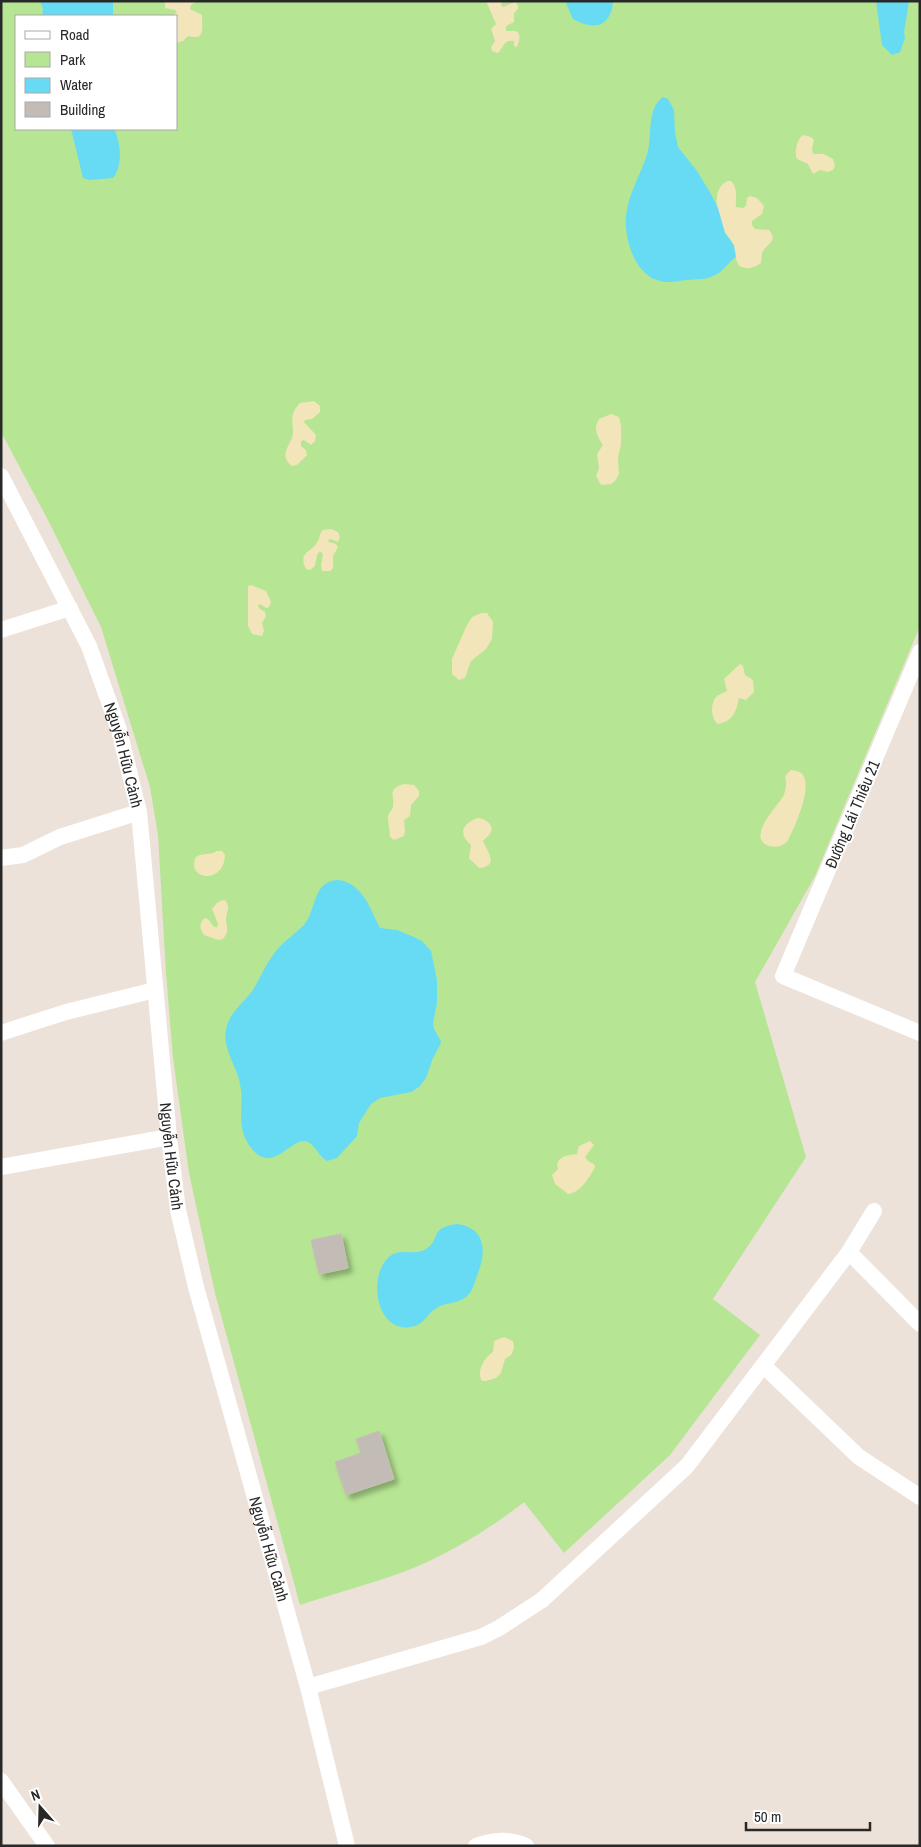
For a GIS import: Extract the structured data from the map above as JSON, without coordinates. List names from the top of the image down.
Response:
{
  "streets": {
    "street": ["Nguyễn Hữu Cảnh", "Đường Lái Thiêu 21"]
  },
  "legend": [
    "Road",
    "Park",
    "Water",
    "Building"
  ],
  "scale_bar": "50 m",
  "north": "top"
}
